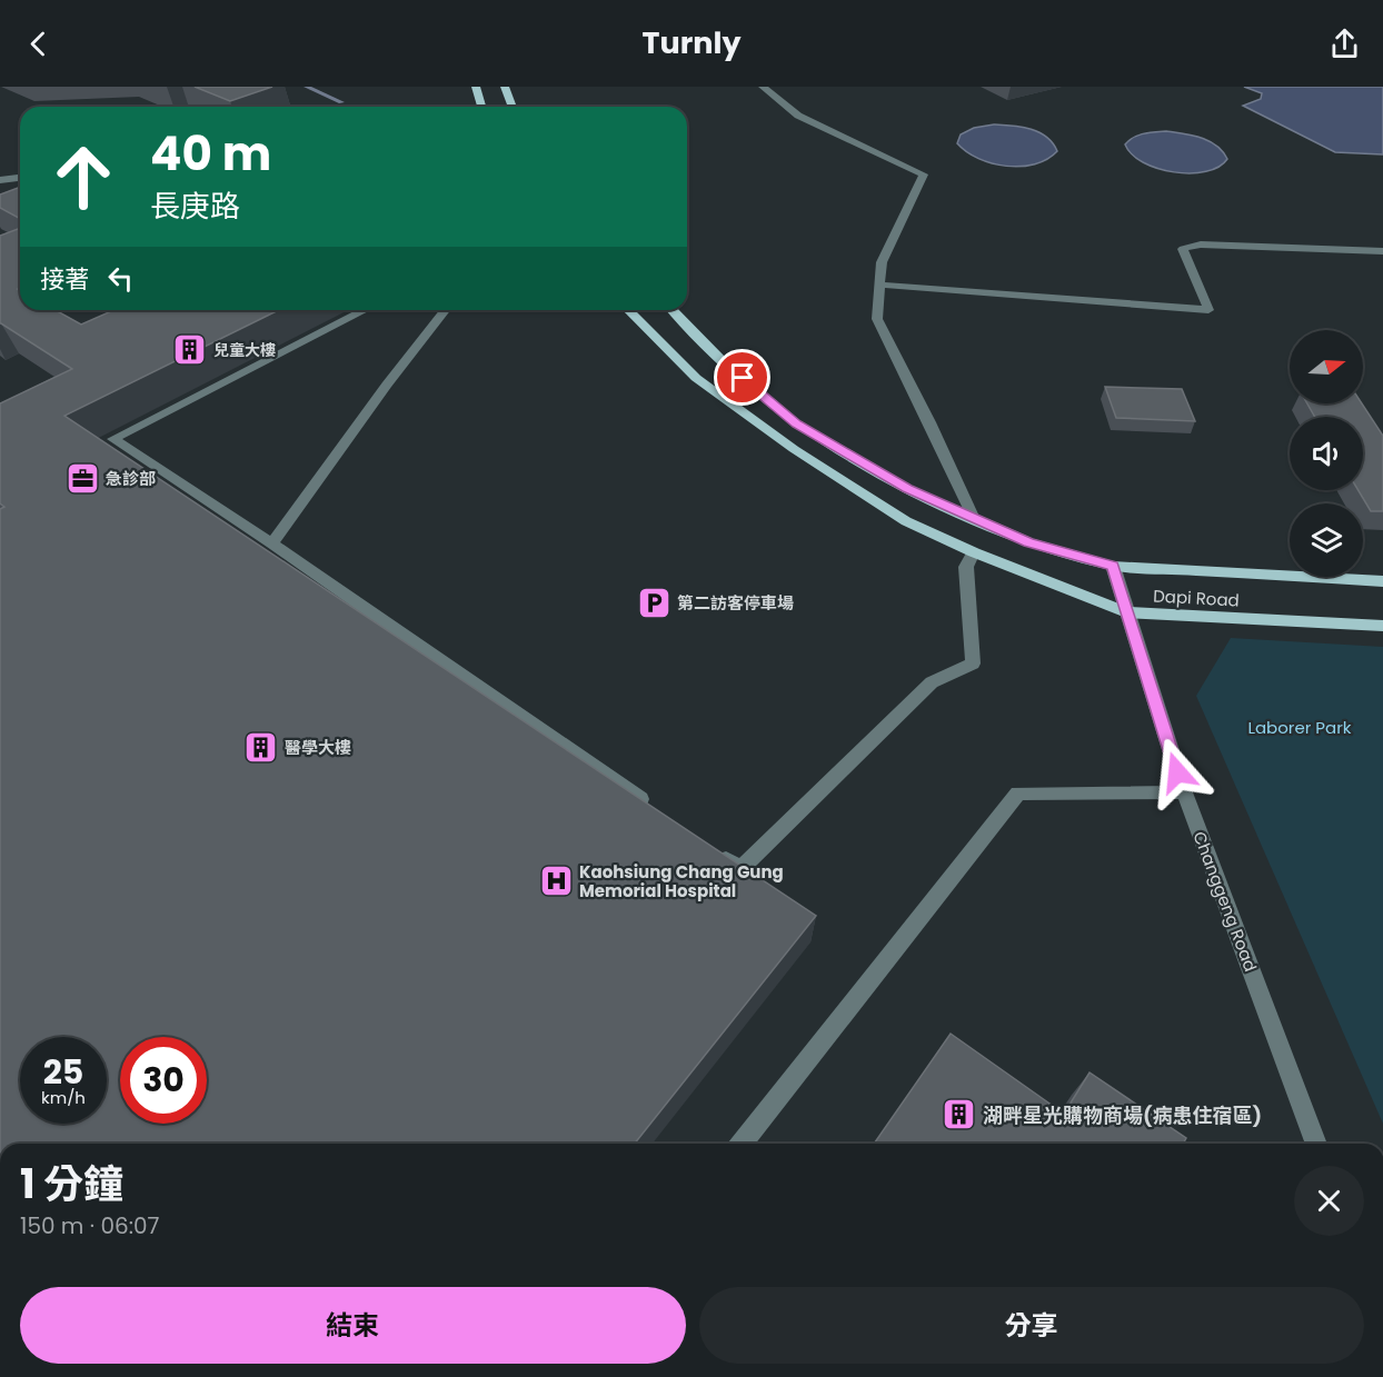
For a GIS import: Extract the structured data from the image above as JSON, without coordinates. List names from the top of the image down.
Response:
{
  "streets": {
    "main road": ["Dapi Road"],
    "street": ["Changgeng Road"]
  },
  "crossings": [
    ["Dapi Road", "Changgeng Road"]
  ],
  "parks": ["Laborer Park"],
  "places": {
    "building": ["兒童大樓", "醫學大樓", "湖畔星光購物商場(病患住宿區)"],
    "office": ["急診部"],
    "parking": ["第二訪客停車場"],
    "hospital": ["Kaohsiung Chang Gung Memorial Hospital"]
  },
  "north": "right",
  "page": {
    "header": "Turnly",
    "turn": ["40 m", "長庚路"],
    "then": "接著",
    "speed": "25 km/h",
    "limit": "30",
    "heading": ["1 分鐘", "150 m · 06:07"],
    "buttons": ["結束", "分享"]
  }
}
